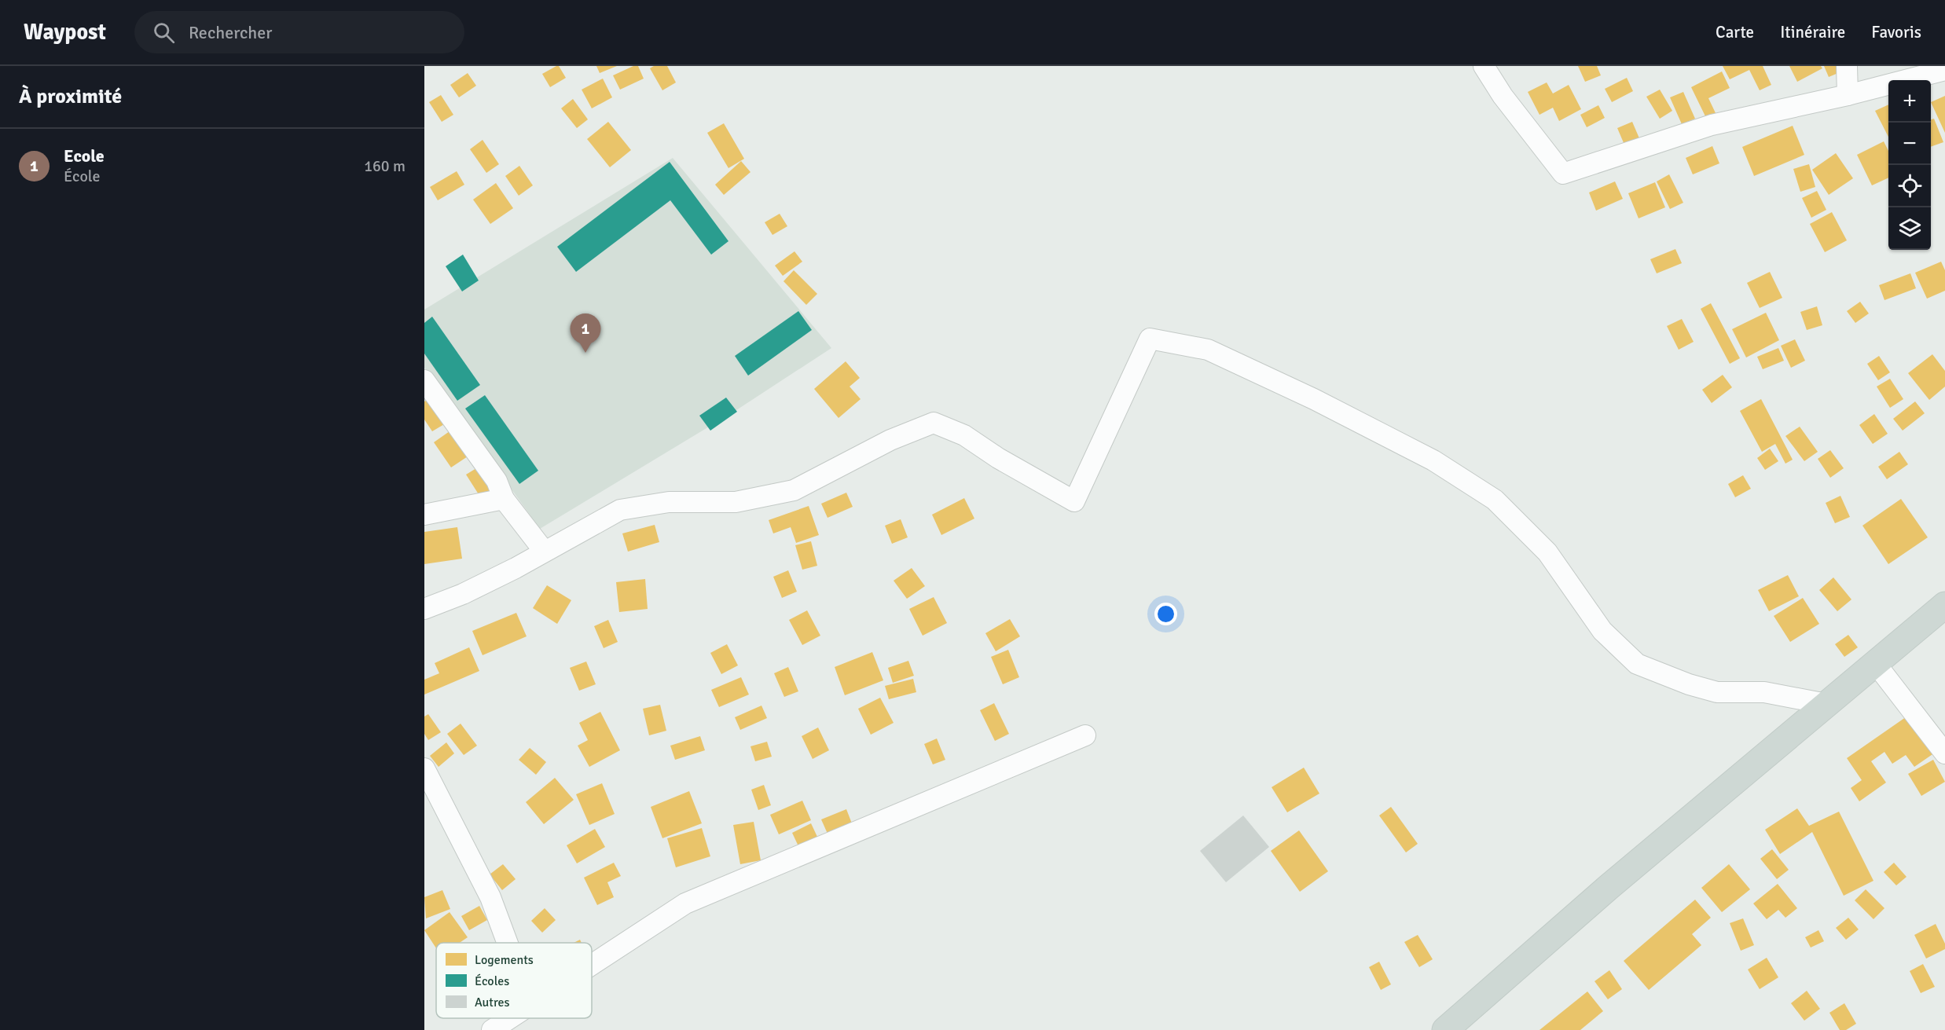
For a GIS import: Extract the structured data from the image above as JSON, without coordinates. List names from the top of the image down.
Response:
{
  "legend": ["Logements", "Écoles", "Autres"],
  "page": {
    "header": "Waypost",
    "search": "Rechercher",
    "nav": ["Carte", "Itinéraire", "Favoris"],
    "heading": "À proximité",
    "map_buttons": ["+", "−"],
    "list": [
      {
        "mark": "1",
        "name": "Ecole",
        "note": "École",
        "value": "160 m"
      }
    ],
    "pins": "1"
  }
}
